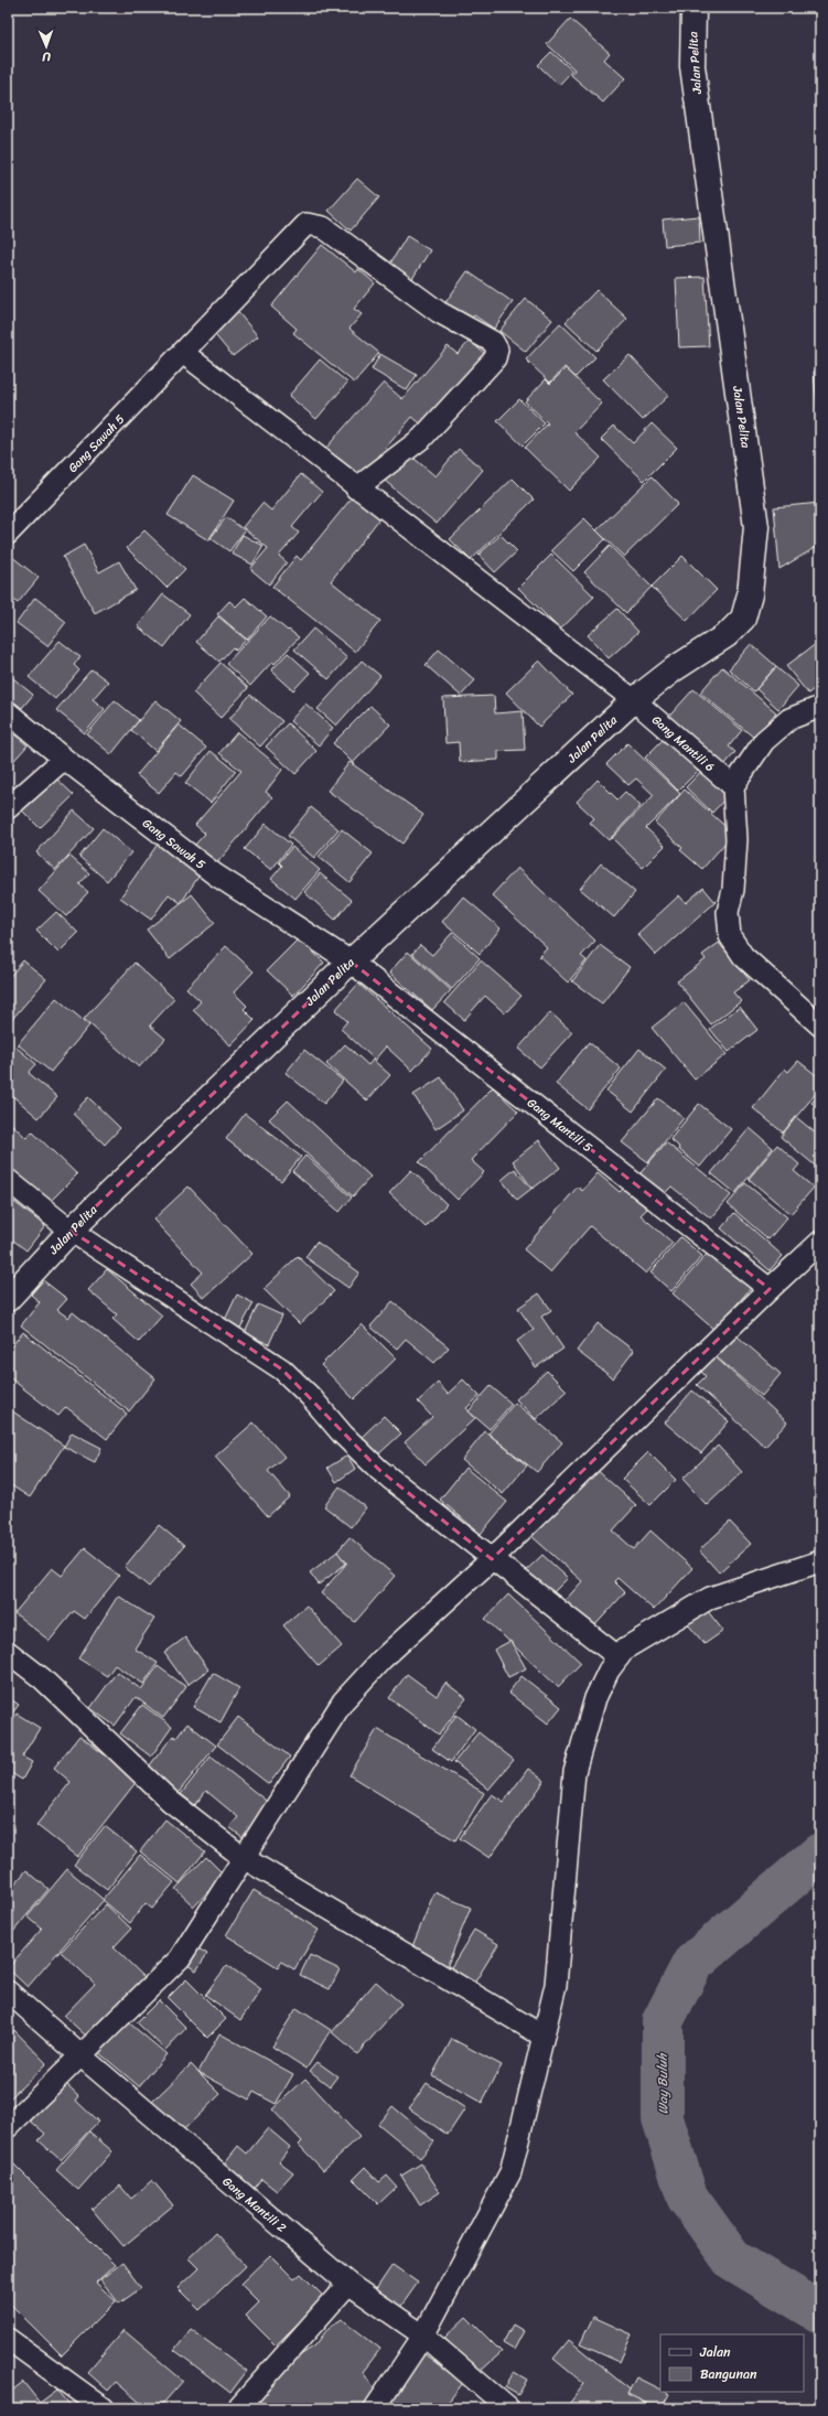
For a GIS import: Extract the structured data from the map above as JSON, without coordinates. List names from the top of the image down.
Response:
{
  "streets": {
    "street": [
      "Jalan Pelita",
      "Gang Sawah 5",
      "Gang Mantili 6",
      "Gang Mantili 5",
      "Gang Mantili 2"
    ]
  },
  "crossings": [
    ["Jalan Pelita", "Gang Sawah 5"],
    ["Jalan Pelita", "Gang Mantili 6"],
    ["Jalan Pelita", "Gang Mantili 5"],
    ["Gang Sawah 5", "Gang Mantili 6"],
    ["Gang Sawah 5", "Gang Mantili 5"]
  ],
  "water": ["Way Buluh"],
  "legend": ["Jalan", "Bangunan"],
  "north": "bottom"
}
